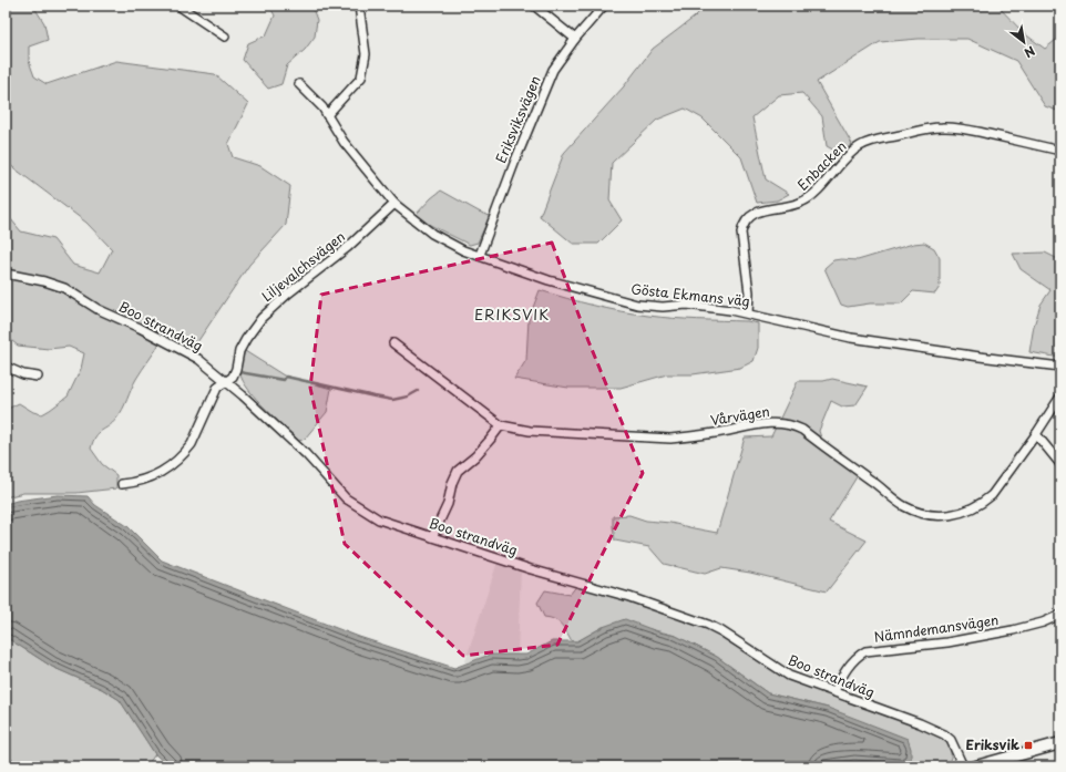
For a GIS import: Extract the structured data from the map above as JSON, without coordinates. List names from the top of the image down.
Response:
{
  "streets": {
    "street": [
      "Eriksviksvägen",
      "Enbacken",
      "Liljevalchsvägen",
      "Gösta Ekmans väg",
      "Boo strandväg",
      "Vårvägen",
      "Nämndemansvägen"
    ]
  },
  "crossings": [
    ["Eriksviksvägen", "Gösta Ekmans väg"],
    ["Enbacken", "Gösta Ekmans väg"],
    ["Liljevalchsvägen", "Gösta Ekmans väg"],
    ["Liljevalchsvägen", "Boo strandväg"],
    ["Boo strandväg", "Nämndemansvägen"]
  ],
  "districts": ["ERIKSVIK"],
  "places": {
    "transit": ["Eriksvik"]
  },
  "north": "bottom right"
}
